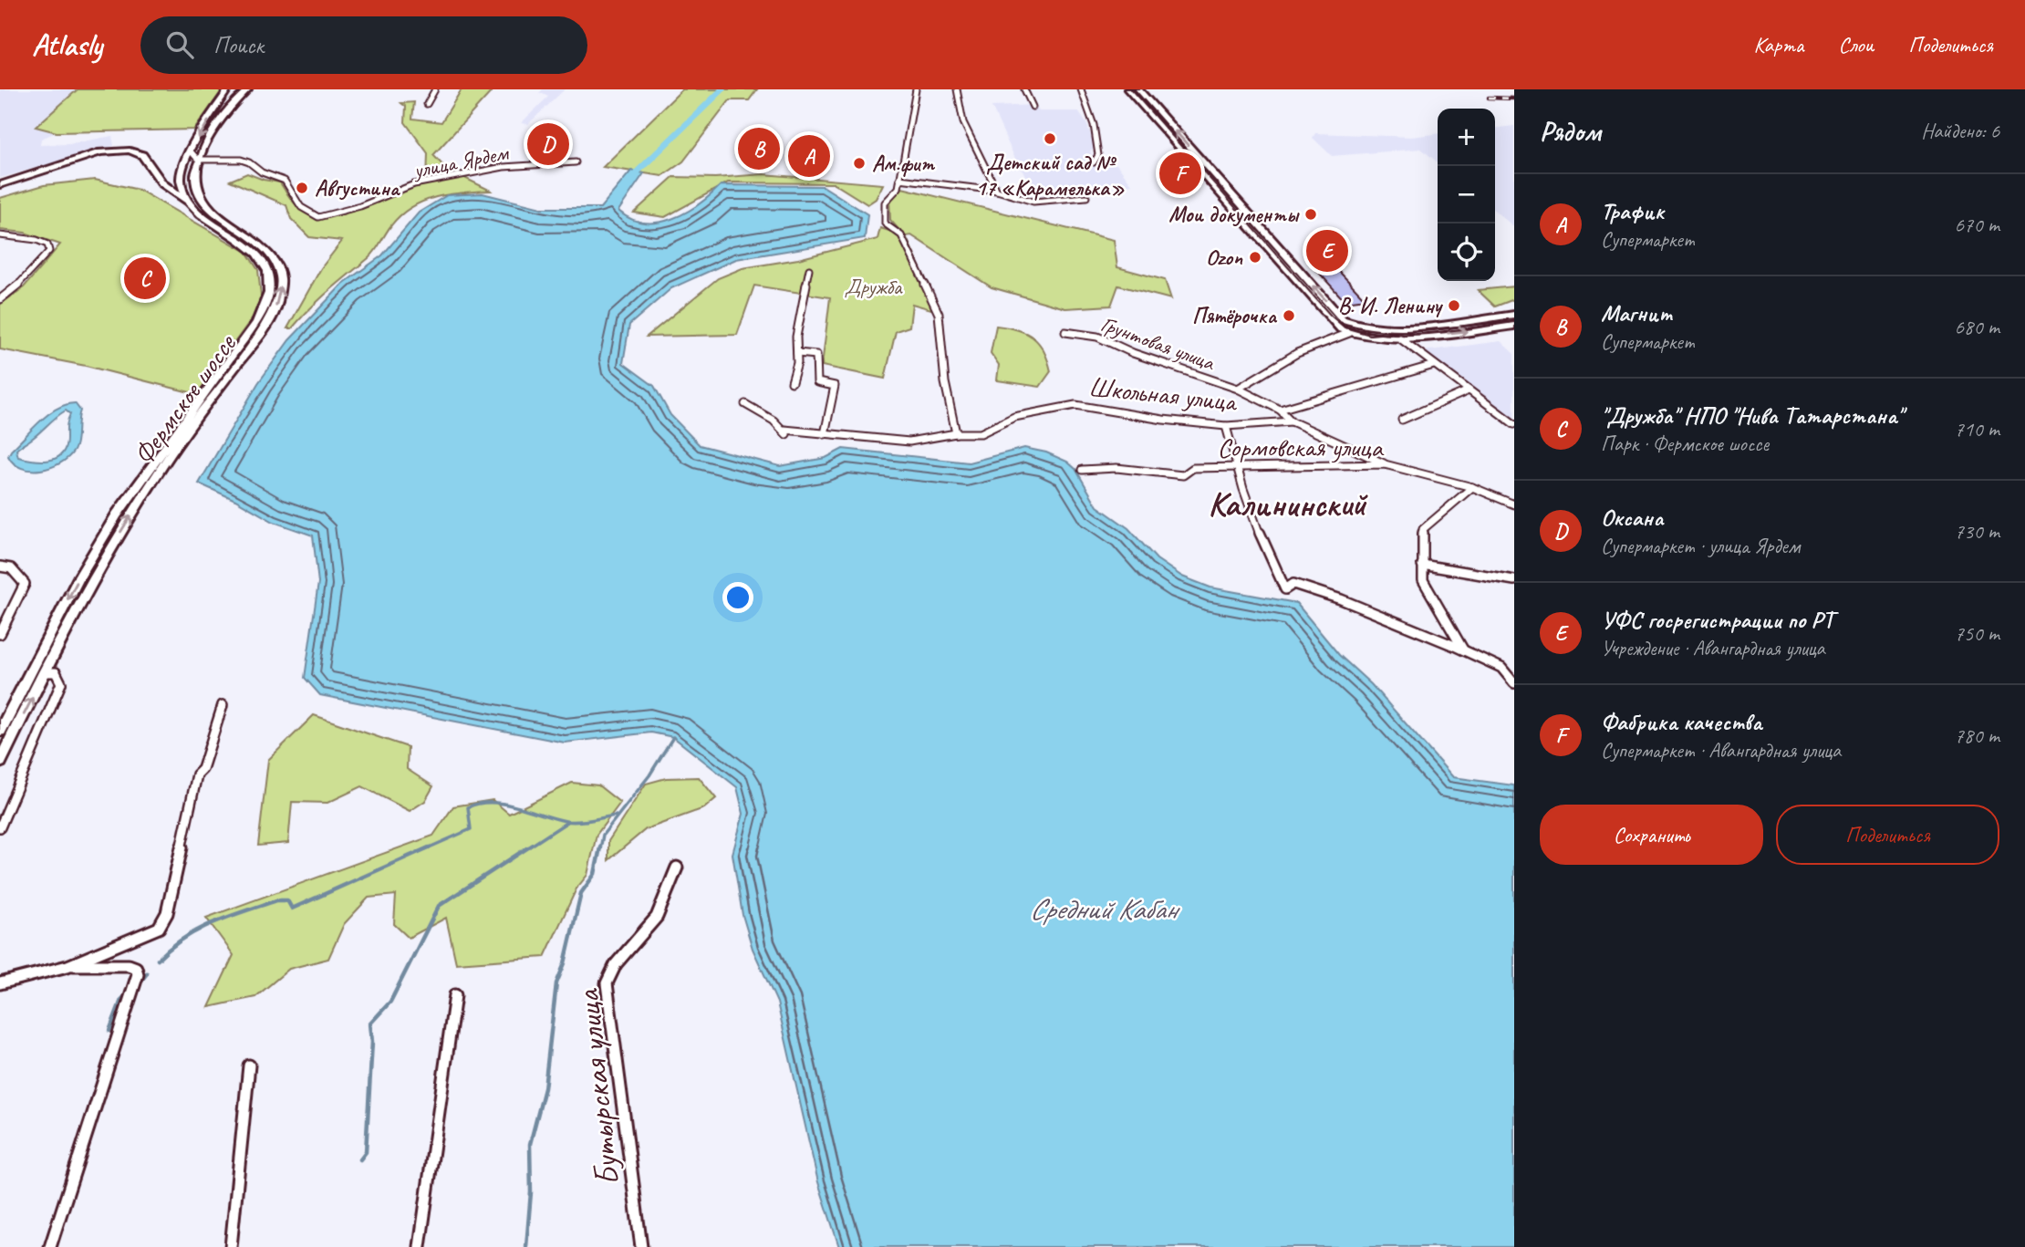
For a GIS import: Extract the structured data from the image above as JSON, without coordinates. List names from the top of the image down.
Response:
{
  "streets": {
    "main road": ["Фермское шоссе"],
    "street": [
      "улица Ярдем",
      "Грунтовая улица",
      "Школьная улица",
      "Сормовская улица",
      "Бутырская улица"
    ]
  },
  "crossings": [
    ["улица Ярдем", "Фермское шоссе"],
    ["Грунтовая улица", "Школьная улица"],
    ["Грунтовая улица", "Сормовская улица"]
  ],
  "districts": ["Калининский"],
  "water": ["Средний Кабан"],
  "parks": ["Дружба"],
  "places": [
    "Детский сад № 17 «Карамелька»",
    "Ам.фит",
    "Августина",
    "Мои документы",
    "Ozon",
    "В. И. Ленину",
    "Пятёрочка"
  ],
  "page": {
    "header": "Atlasly",
    "search": "Поиск",
    "nav": ["Карта", "Слои", "Поделиться"],
    "heading": ["Рядом", "Найдено: 6"],
    "map_buttons": ["+", "−"],
    "pins": [
      "D",
      "B",
      "A",
      "F",
      "E",
      "C"
    ],
    "list": [
      {
        "mark": "A",
        "name": "Трафик",
        "note": "Супермаркет",
        "value": "670 m"
      },
      {
        "mark": "B",
        "name": "Магнит",
        "note": "Супермаркет",
        "value": "680 m"
      },
      {
        "mark": "C",
        "name": "\"Дружба\" НПО \"Нива Татарстана\"",
        "note": "Парк · Фермское шоссе",
        "value": "710 m"
      },
      {
        "mark": "D",
        "name": "Оксана",
        "note": "Супермаркет · улица Ярдем",
        "value": "730 m"
      },
      {
        "mark": "E",
        "name": "УФС госрегистрации по РТ",
        "note": "Учреждение · Авангардная улица",
        "value": "750 m"
      },
      {
        "mark": "F",
        "name": "Фабрика качества",
        "note": "Супермаркет · Авангардная улица",
        "value": "780 m"
      }
    ],
    "buttons": ["Сохранить", "Поделиться"]
  }
}
